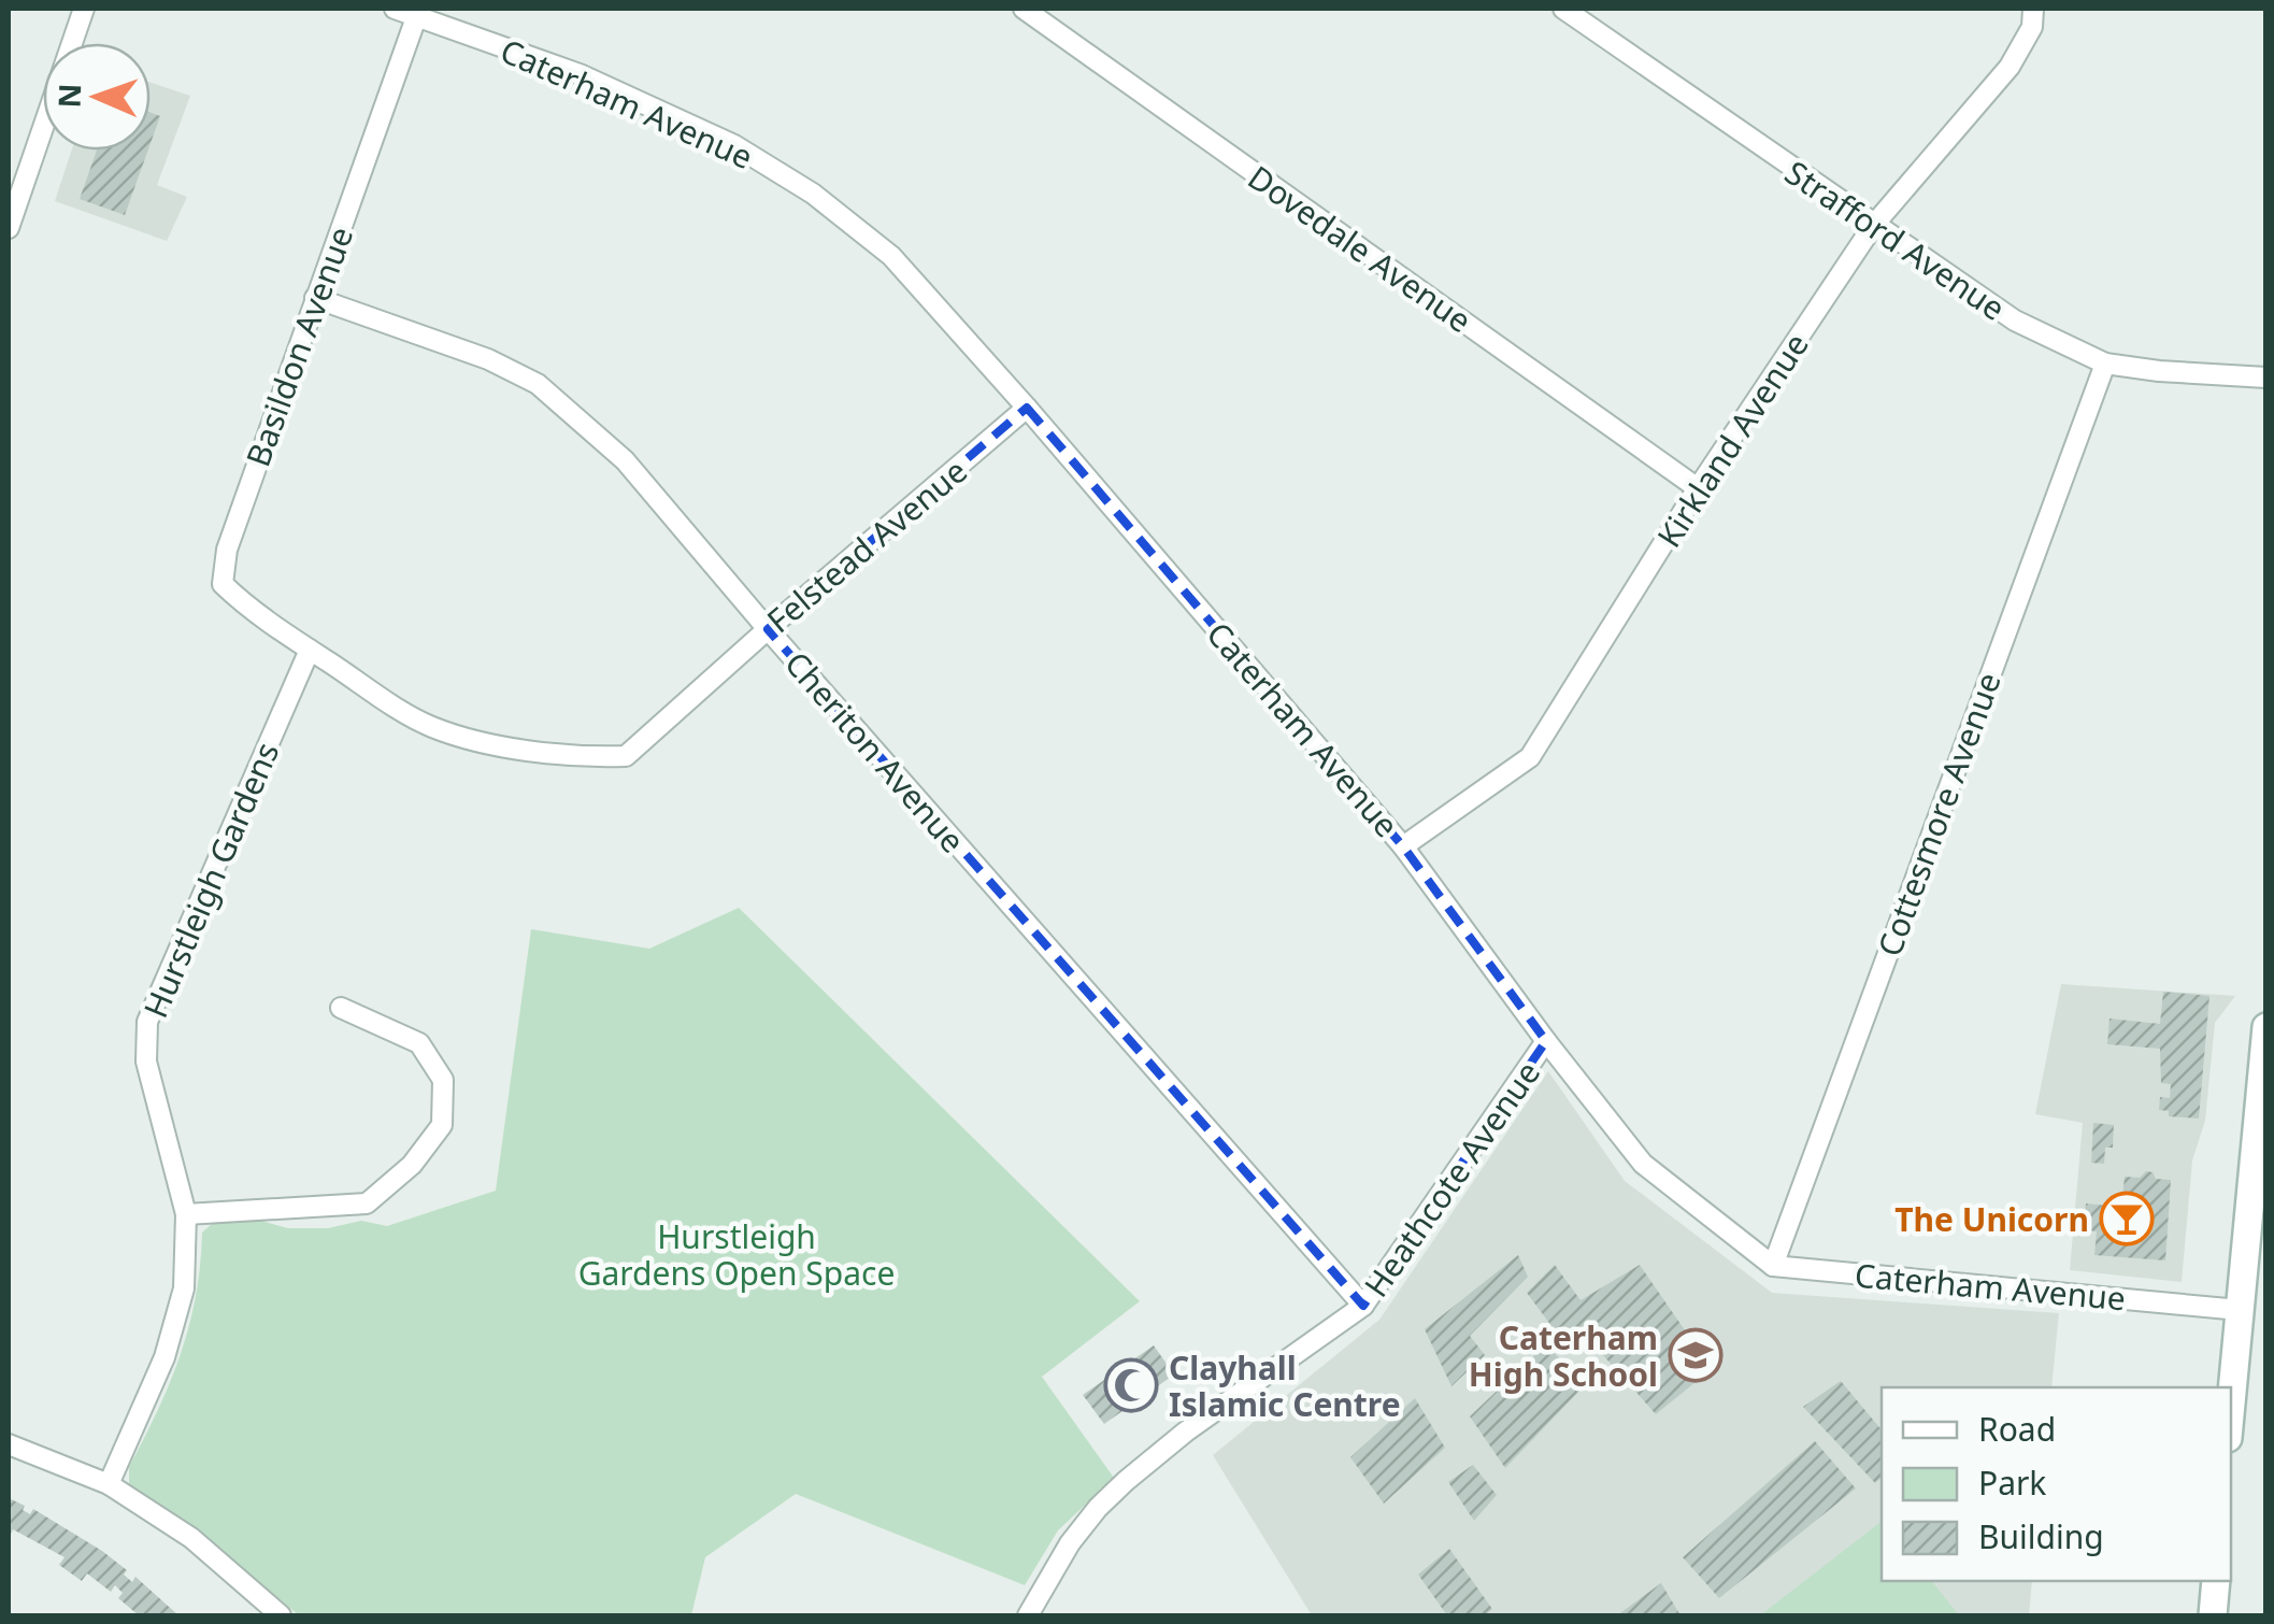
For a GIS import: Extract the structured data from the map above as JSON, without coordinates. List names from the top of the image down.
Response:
{
  "streets": {
    "street": [
      "Caterham Avenue",
      "Strafford Avenue",
      "Dovedale Avenue",
      "Basildon Avenue",
      "Kirkland Avenue",
      "Felstead Avenue",
      "Cheriton Avenue",
      "Cottesmore Avenue",
      "Hurstleigh Gardens",
      "Heathcote Avenue"
    ]
  },
  "crossings": [
    ["Caterham Avenue", "Basildon Avenue"],
    ["Caterham Avenue", "Kirkland Avenue"],
    ["Caterham Avenue", "Felstead Avenue"],
    ["Caterham Avenue", "Cottesmore Avenue"],
    ["Caterham Avenue", "Heathcote Avenue"],
    ["Strafford Avenue", "Kirkland Avenue"],
    ["Strafford Avenue", "Cottesmore Avenue"],
    ["Dovedale Avenue", "Kirkland Avenue"],
    ["Basildon Avenue", "Felstead Avenue"],
    ["Basildon Avenue", "Cheriton Avenue"],
    ["Basildon Avenue", "Hurstleigh Gardens"],
    ["Felstead Avenue", "Cheriton Avenue"],
    ["Felstead Avenue", "Hurstleigh Gardens"],
    ["Cheriton Avenue", "Heathcote Avenue"]
  ],
  "parks": ["Hurstleigh Gardens Open Space"],
  "places": {
    "bar": ["The Unicorn"],
    "school or university": ["Caterham High School"],
    "mosque": ["Clayhall Islamic Centre"]
  },
  "legend": ["Road", "Park", "Building"],
  "north": "left"
}
